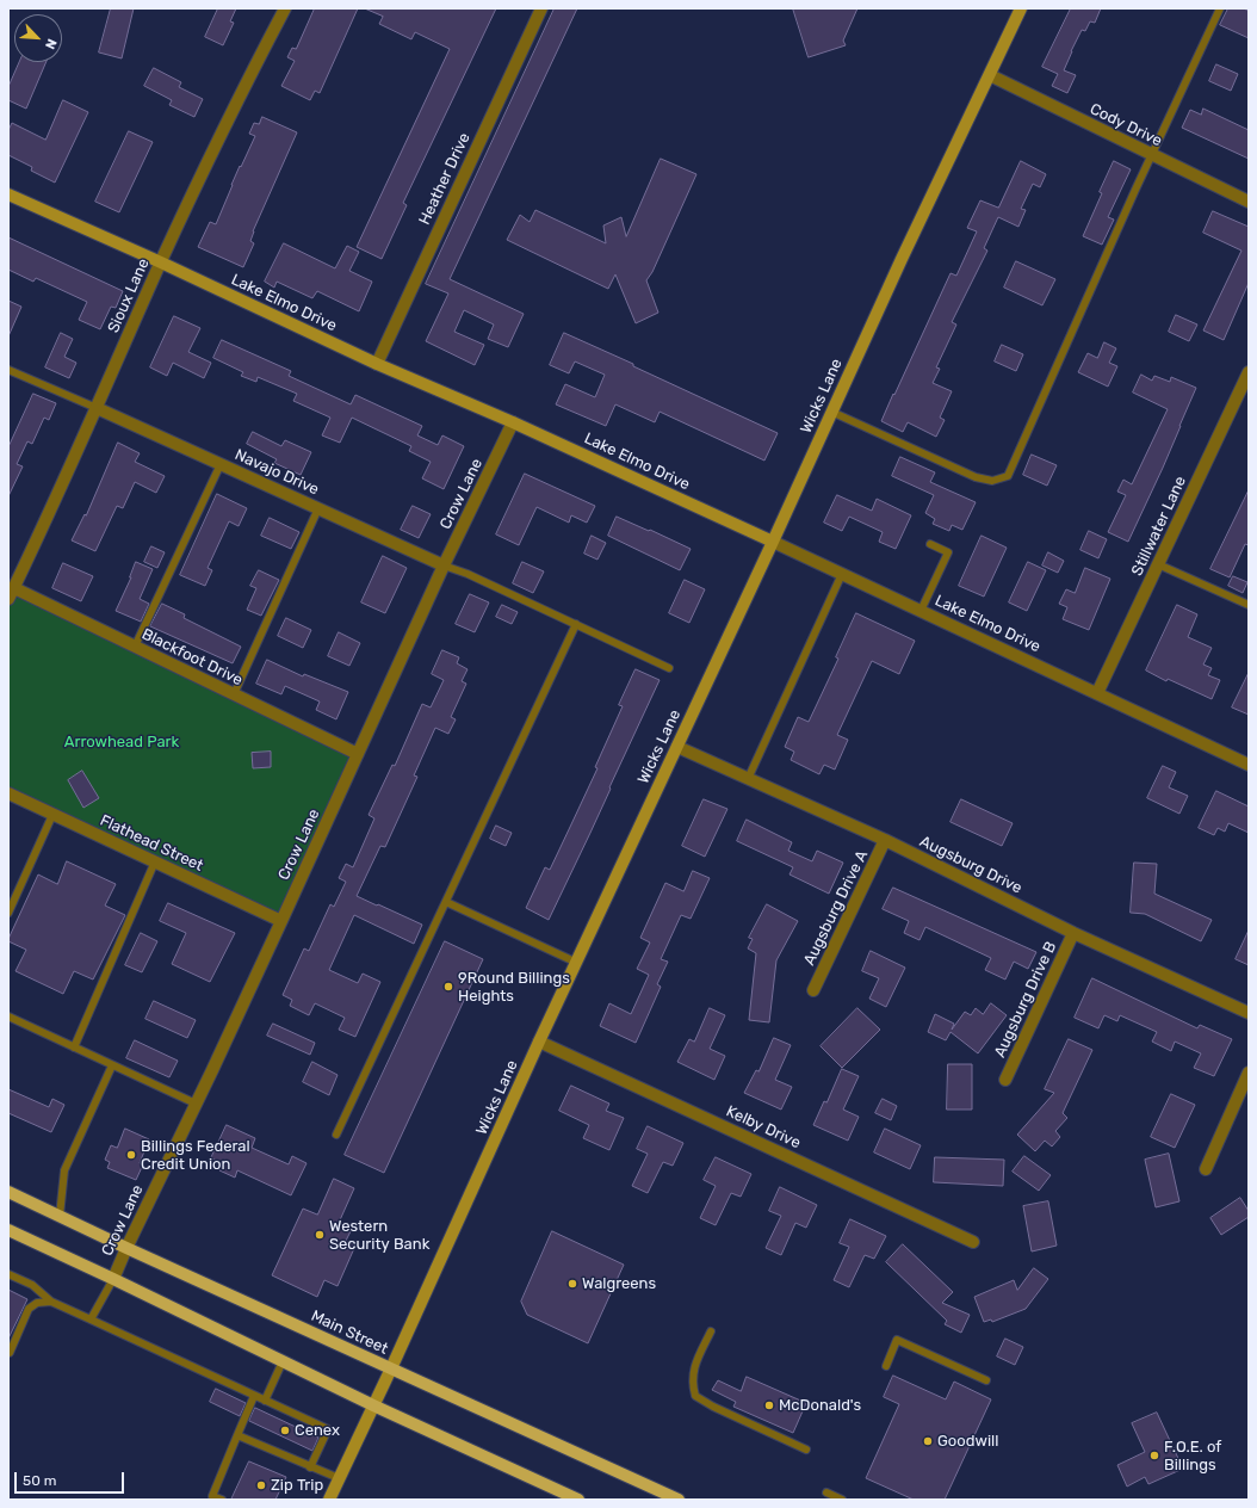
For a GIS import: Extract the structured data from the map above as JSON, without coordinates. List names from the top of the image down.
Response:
{
  "streets": {
    "main road": ["Lake Elmo Drive", "Wicks Lane", "Main Street"],
    "street": [
      "Cody Drive",
      "Heather Drive",
      "Sioux Lane",
      "Navajo Drive",
      "Crow Lane",
      "Stillwater Lane",
      "Blackfoot Drive",
      "Flathead Street",
      "Augsburg Drive",
      "Augsburg Drive A",
      "Augsburg Drive B",
      "Kelby Drive"
    ]
  },
  "crossings": [
    ["Cody Drive", "Wicks Lane"],
    ["Heather Drive", "Lake Elmo Drive"],
    ["Sioux Lane", "Lake Elmo Drive"],
    ["Sioux Lane", "Navajo Drive"],
    ["Sioux Lane", "Blackfoot Drive"],
    ["Lake Elmo Drive", "Wicks Lane"],
    ["Lake Elmo Drive", "Crow Lane"],
    ["Lake Elmo Drive", "Stillwater Lane"],
    ["Wicks Lane", "Augsburg Drive"],
    ["Wicks Lane", "Kelby Drive"],
    ["Wicks Lane", "Main Street"],
    ["Navajo Drive", "Crow Lane"],
    ["Crow Lane", "Blackfoot Drive"],
    ["Crow Lane", "Flathead Street"],
    ["Crow Lane", "Main Street"],
    ["Augsburg Drive", "Augsburg Drive A"],
    ["Augsburg Drive", "Augsburg Drive B"]
  ],
  "parks": ["Arrowhead Park"],
  "places": [
    "9Round Billings Heights",
    "Billings Federal Credit Union",
    "Western Security Bank",
    "Walgreens",
    "McDonald's",
    "Cenex",
    "Goodwill",
    "F.O.E. of Billings",
    "Zip Trip"
  ],
  "scale_bar": "50 m",
  "north": "bottom right"
}
